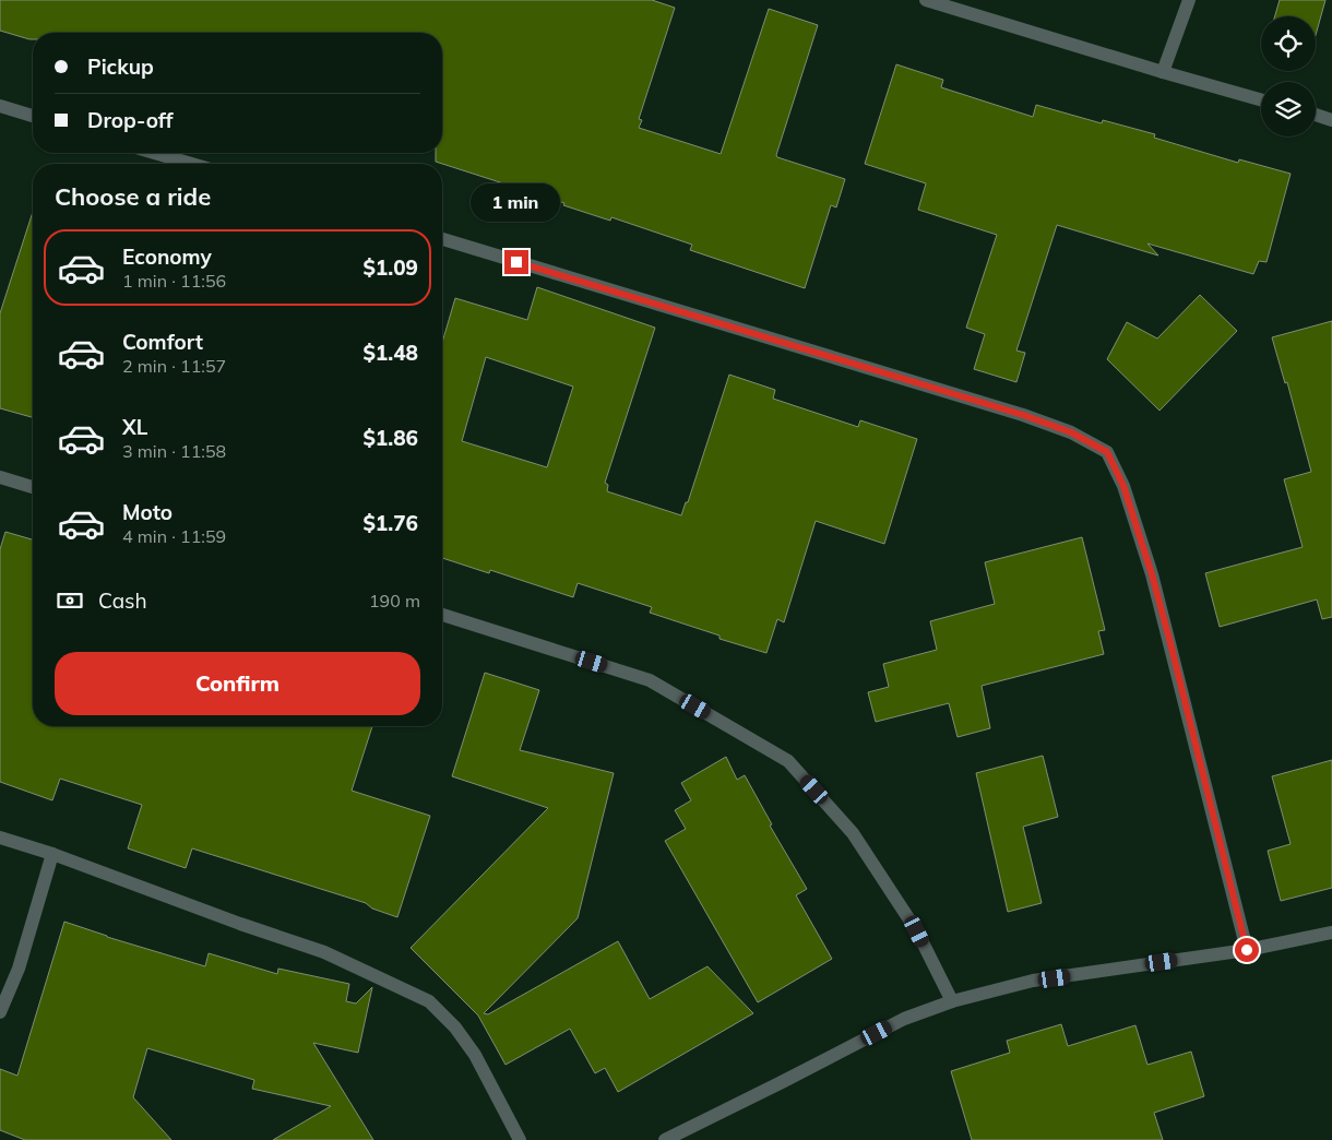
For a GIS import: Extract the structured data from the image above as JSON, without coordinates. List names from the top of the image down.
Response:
{
  "page": {
    "banner": ["Pickup", "Drop-off"],
    "heading": "Choose a ride",
    "bubble": "1 min",
    "list": [
      {
        "name": "Economy",
        "note": "1 min · 11:56",
        "value": "$1.09"
      },
      {
        "name": "Comfort",
        "note": "2 min · 11:57",
        "value": "$1.48"
      },
      {
        "name": "XL",
        "note": "3 min · 11:58",
        "value": "$1.86"
      },
      {
        "name": "Moto",
        "note": "4 min · 11:59",
        "value": "$1.76"
      }
    ],
    "pay": ["Cash", "190 m"],
    "buttons": "Confirm"
  }
}
